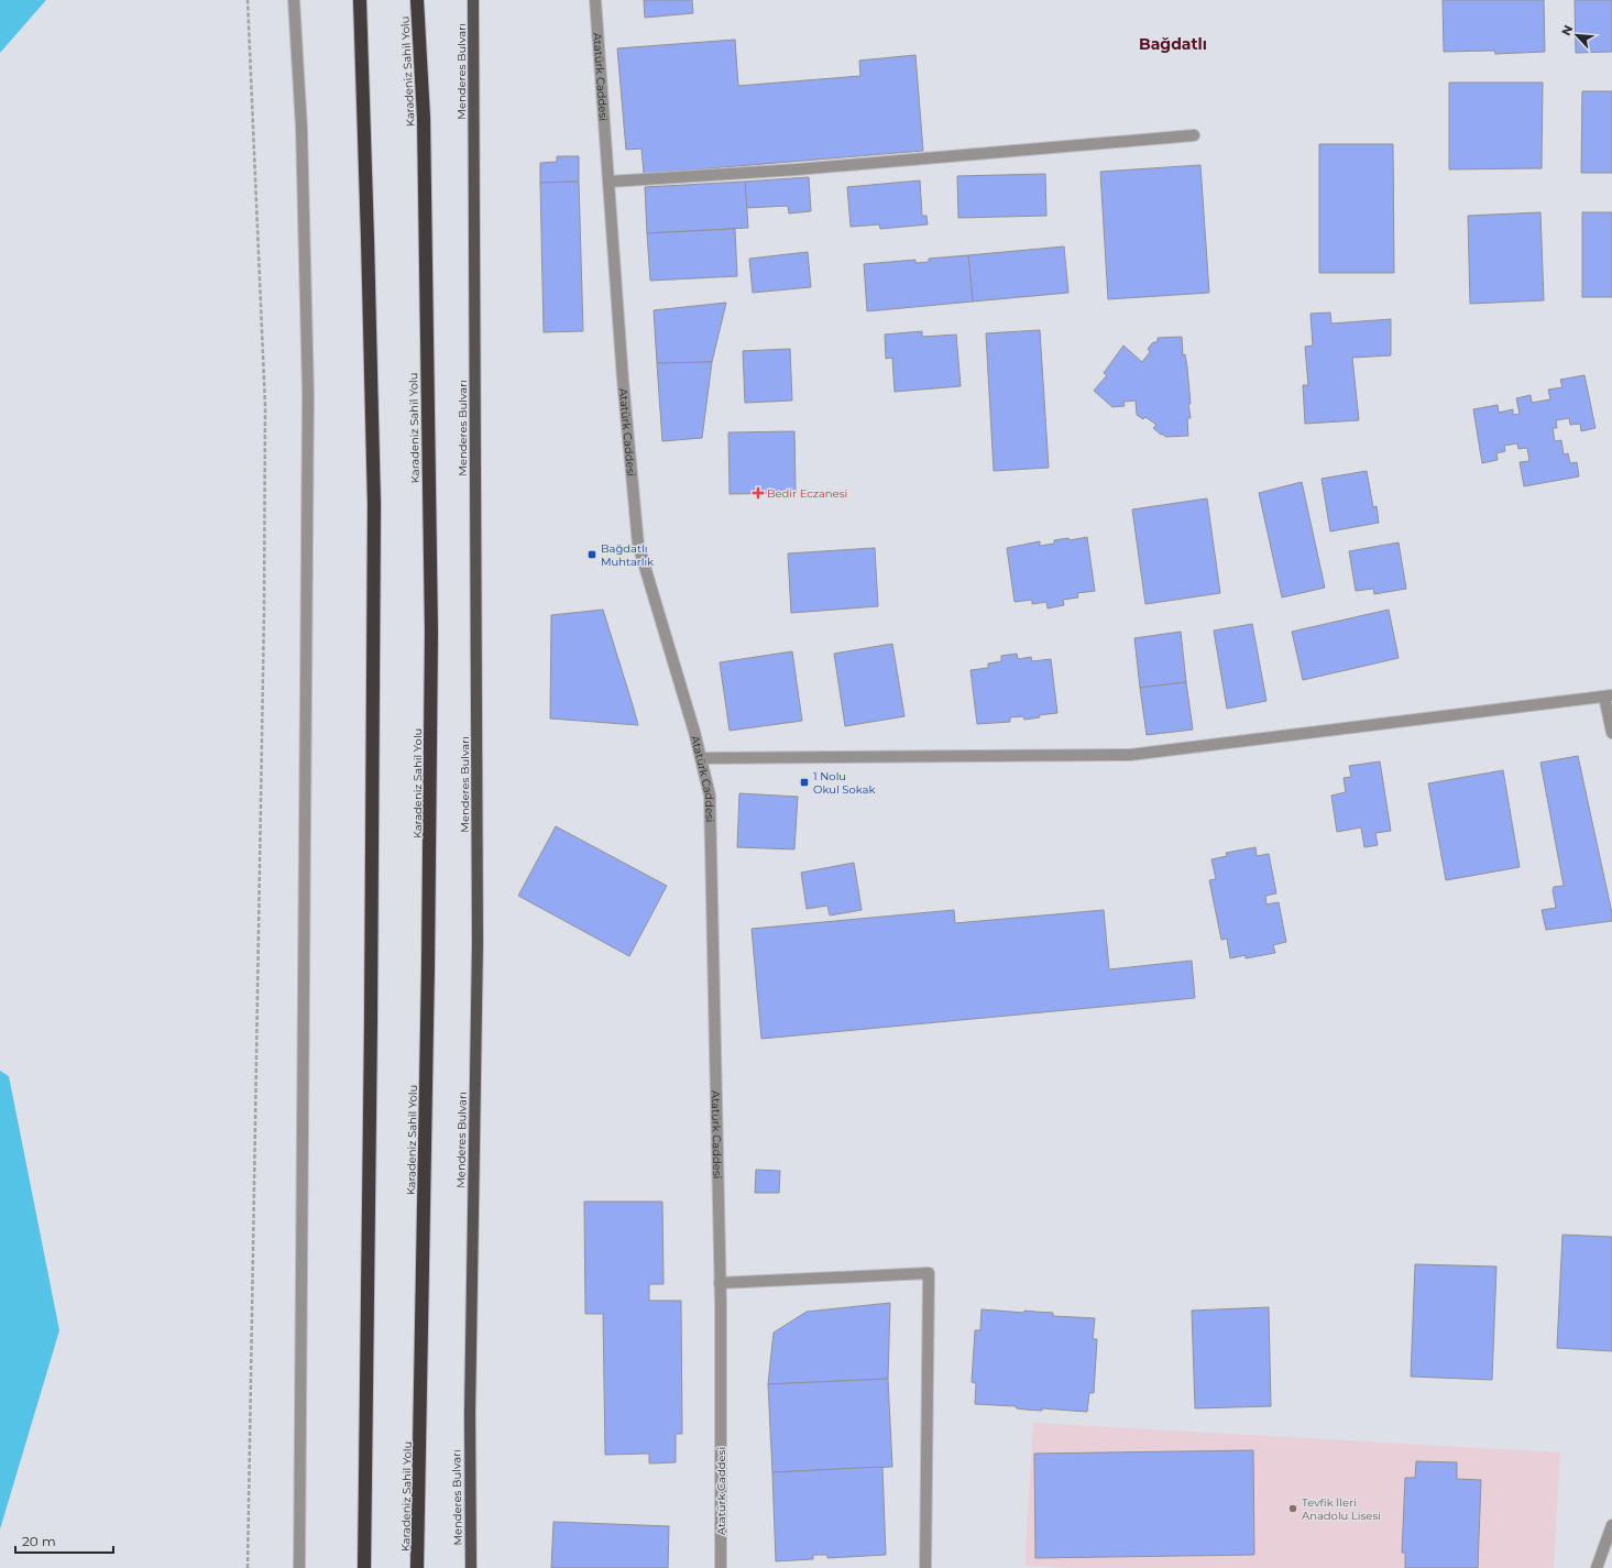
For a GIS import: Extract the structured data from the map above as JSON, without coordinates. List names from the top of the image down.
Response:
{
  "streets": {
    "highway": ["Karadeniz Sahil Yolu"],
    "main road": ["Menderes Bulvarı"],
    "street": ["Atatürk Caddesi"]
  },
  "districts": ["Bağdatlı"],
  "places": {
    "health": ["Bedir Eczanesi"],
    "transit": ["Bağdatlı Muhtarlık", "1 Nolu Okul Sokak"],
    "other": ["Tevfik İleri Anadolu Lisesi"]
  },
  "scale_bar": "20 m",
  "north": "top left"
}
